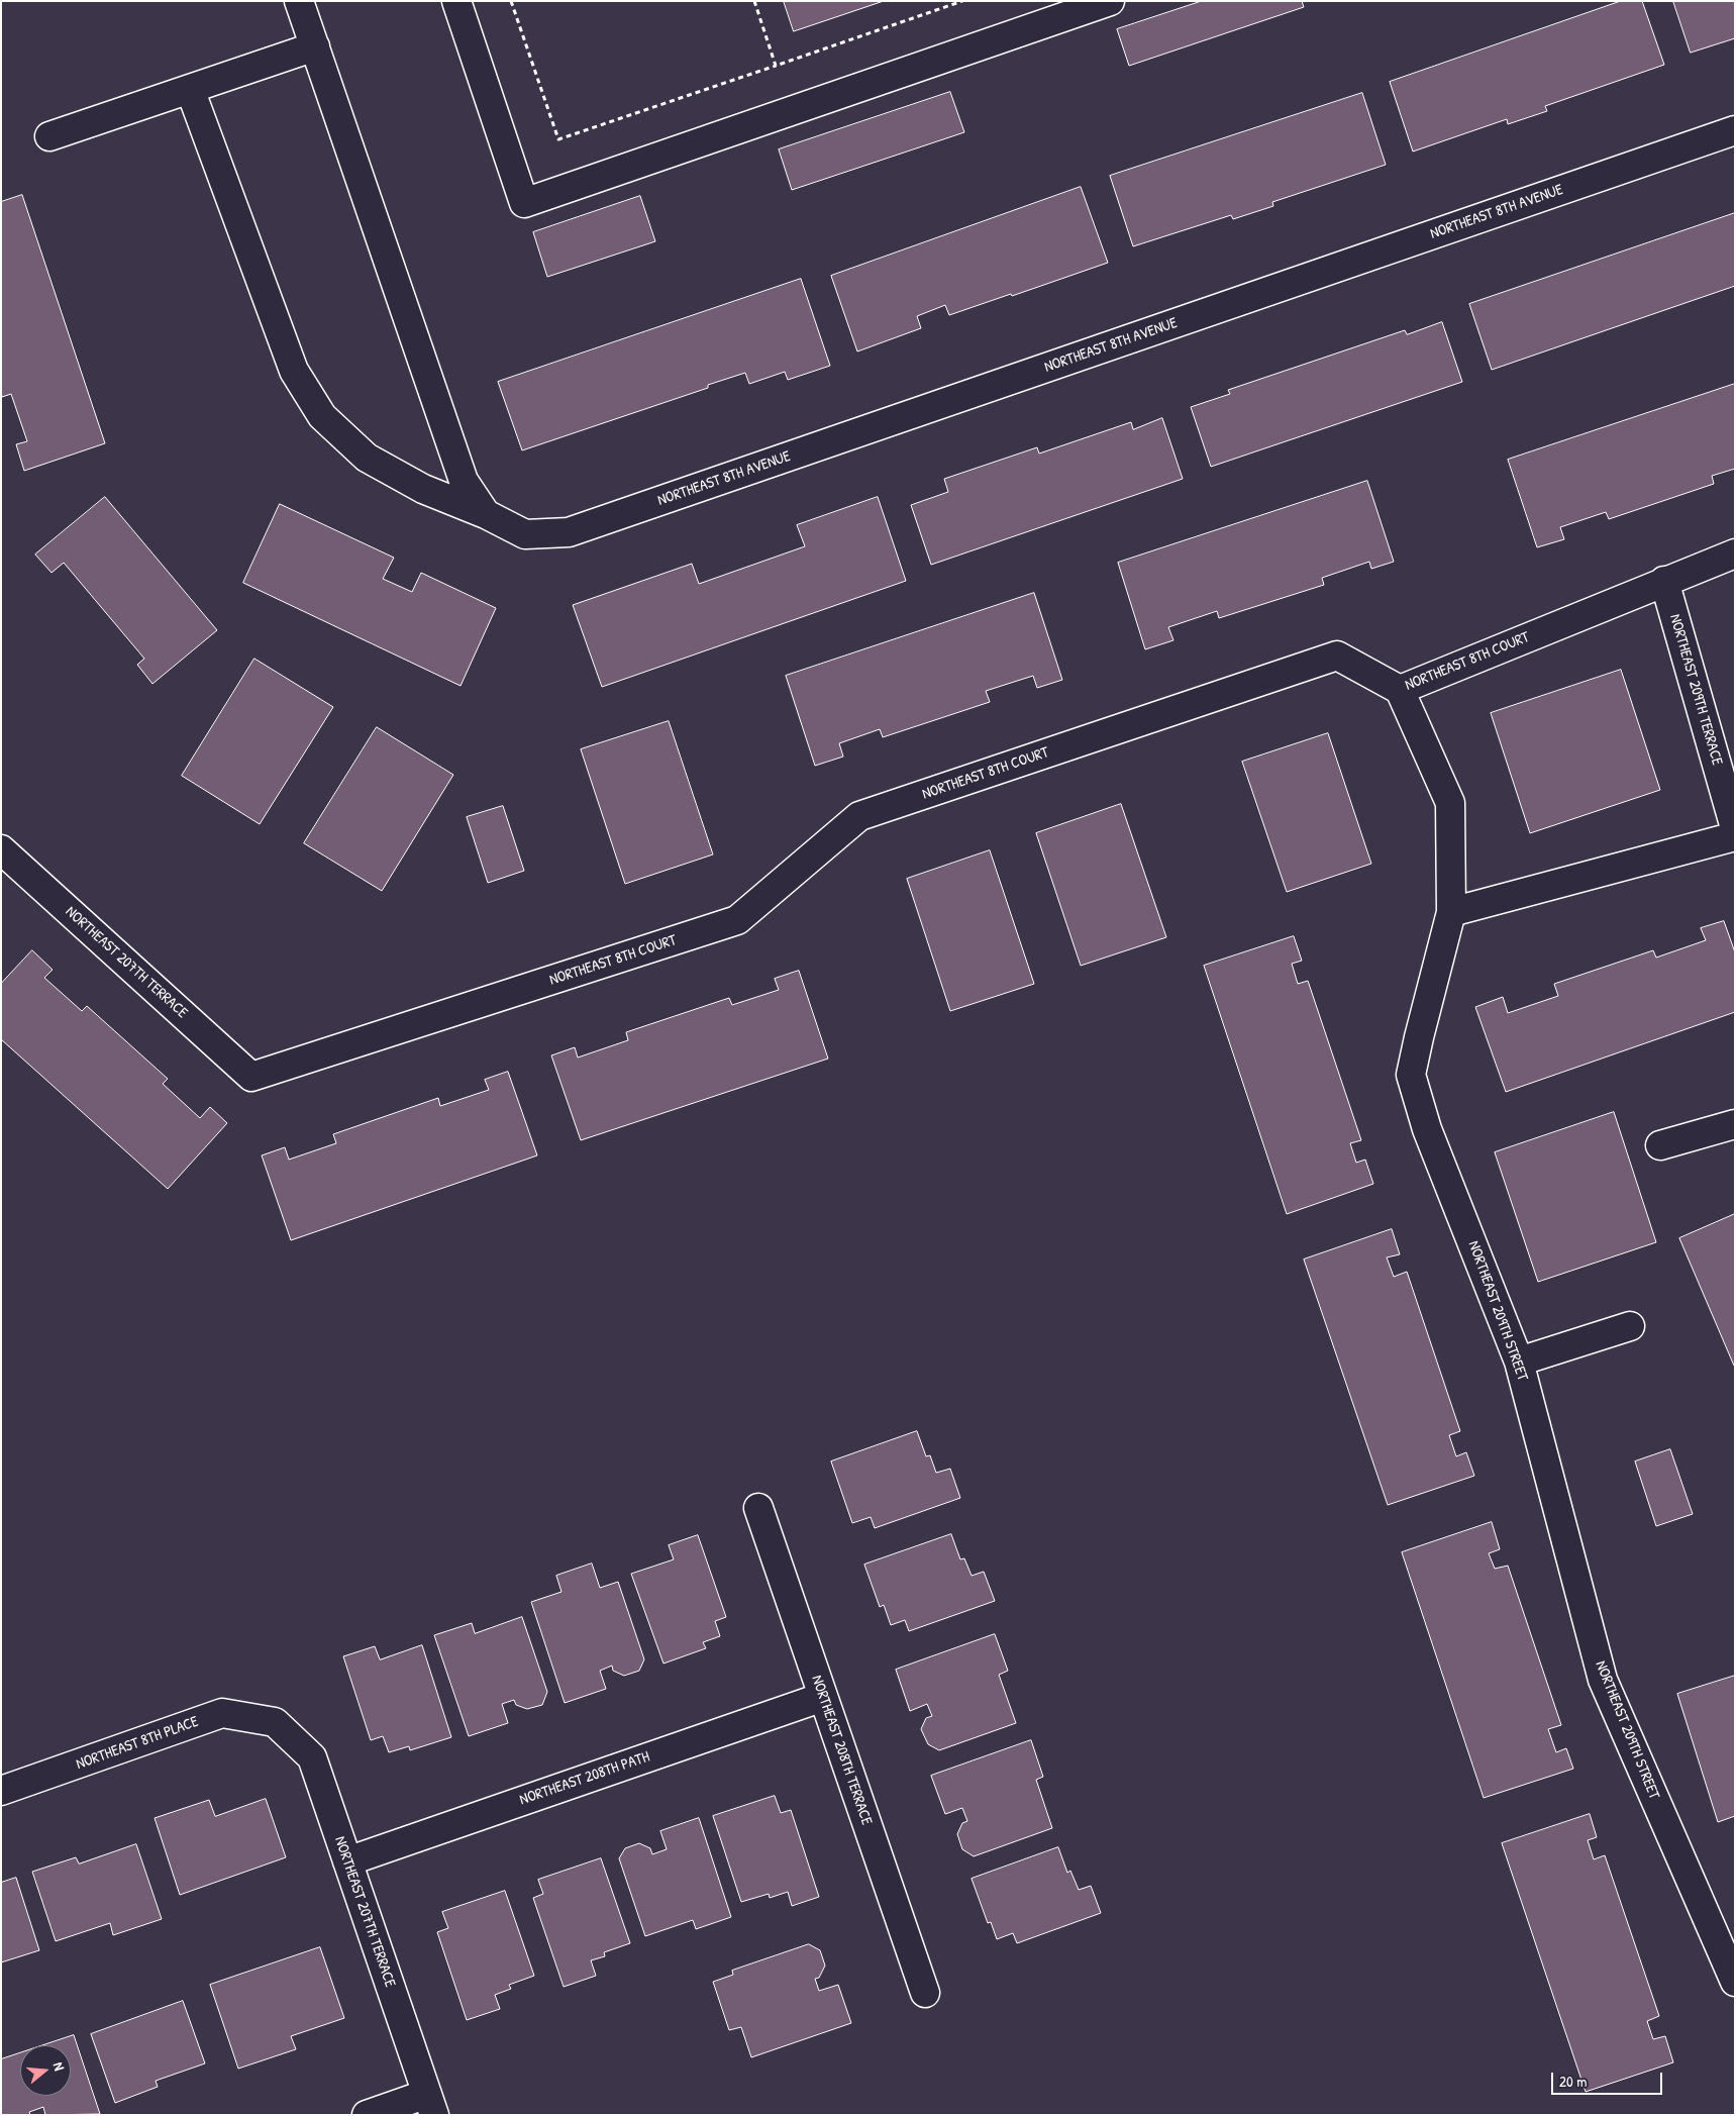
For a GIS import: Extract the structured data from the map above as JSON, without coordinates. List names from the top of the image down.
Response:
{
  "streets": {
    "street": [
      "NORTHEAST 8TH AVENUE",
      "NORTHEAST 8TH COURT",
      "NORTHEAST 209TH TERRACE",
      "NORTHEAST 207TH TERRACE",
      "NORTHEAST 209TH STREET",
      "NORTHEAST 8TH PLACE",
      "NORTHEAST 208TH TERRACE",
      "NORTHEAST 208TH PATH"
    ]
  },
  "crossings": [
    ["NORTHEAST 8TH COURT", "NORTHEAST 209TH TERRACE"],
    ["NORTHEAST 8TH COURT", "NORTHEAST 207TH TERRACE"],
    ["NORTHEAST 8TH COURT", "NORTHEAST 209TH STREET"],
    ["NORTHEAST 207TH TERRACE", "NORTHEAST 8TH PLACE"],
    ["NORTHEAST 207TH TERRACE", "NORTHEAST 208TH PATH"],
    ["NORTHEAST 208TH TERRACE", "NORTHEAST 208TH PATH"]
  ],
  "scale_bar": "20 m",
  "north": "right"
}
